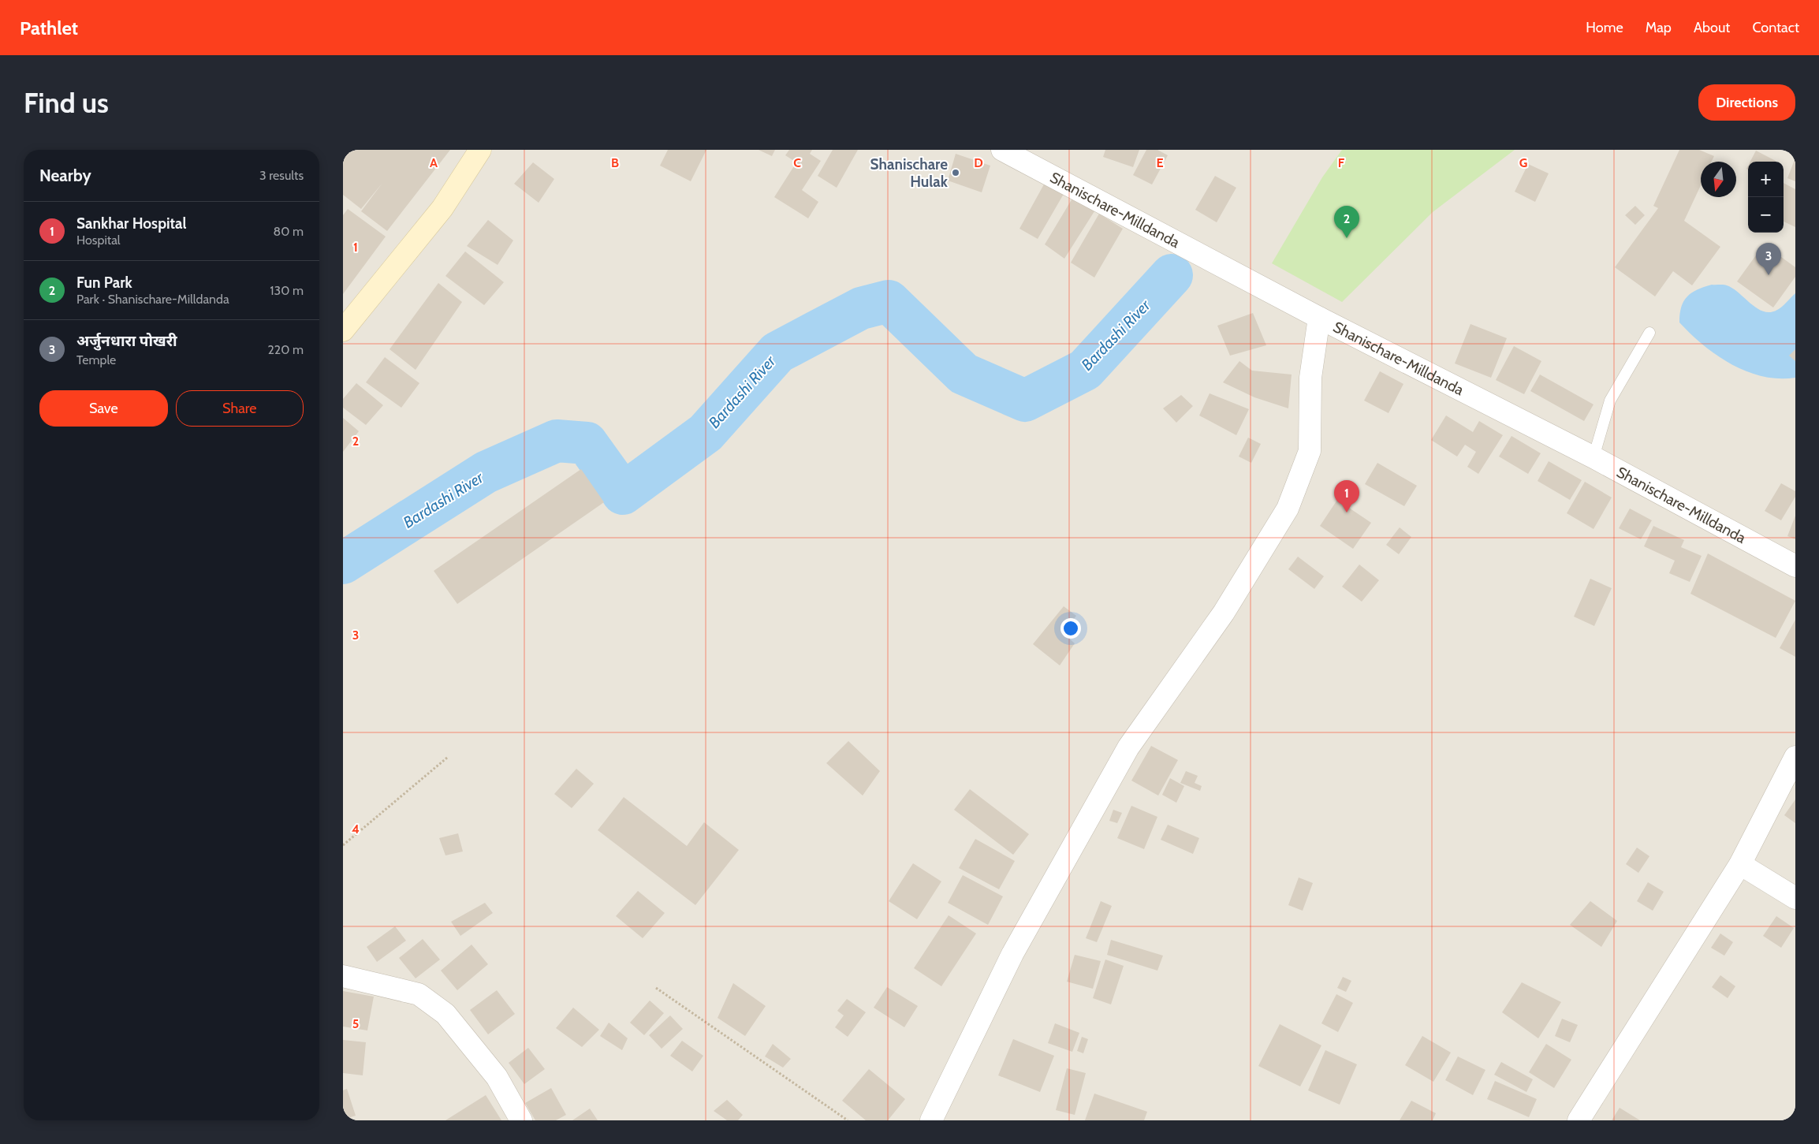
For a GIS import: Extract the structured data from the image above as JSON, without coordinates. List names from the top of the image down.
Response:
{
  "streets": {
    "street": ["Shanischare-Milldanda"]
  },
  "water": ["Bardashi River"],
  "places": ["Shanischare Hulak"],
  "north": "bottom",
  "page": {
    "header": "Pathlet",
    "nav": [
      "Home",
      "Map",
      "About",
      "Contact"
    ],
    "buttons": [
      "Directions",
      ["Save", "Share"]
    ],
    "title": "Find us",
    "heading": ["Nearby", "3 results"],
    "map_buttons": ["+", "−"],
    "list": [
      {
        "mark": "1",
        "name": "Sankhar Hospital",
        "note": "Hospital",
        "value": "80 m"
      },
      {
        "mark": "2",
        "name": "Fun Park",
        "note": "Park · Shanischare-Milldanda",
        "value": "130 m"
      },
      {
        "mark": "3",
        "name": "अर्जुनधारा पोखरी",
        "note": "Temple",
        "value": "220 m"
      }
    ],
    "pins": ["2", "3", "1"]
  },
  "grid": {
    "columns": [
      "A",
      "B",
      "C",
      "D",
      "E",
      "F",
      "G"
    ],
    "rows": [
      "1",
      "2",
      "3",
      "4",
      "5"
    ]
  }
}
